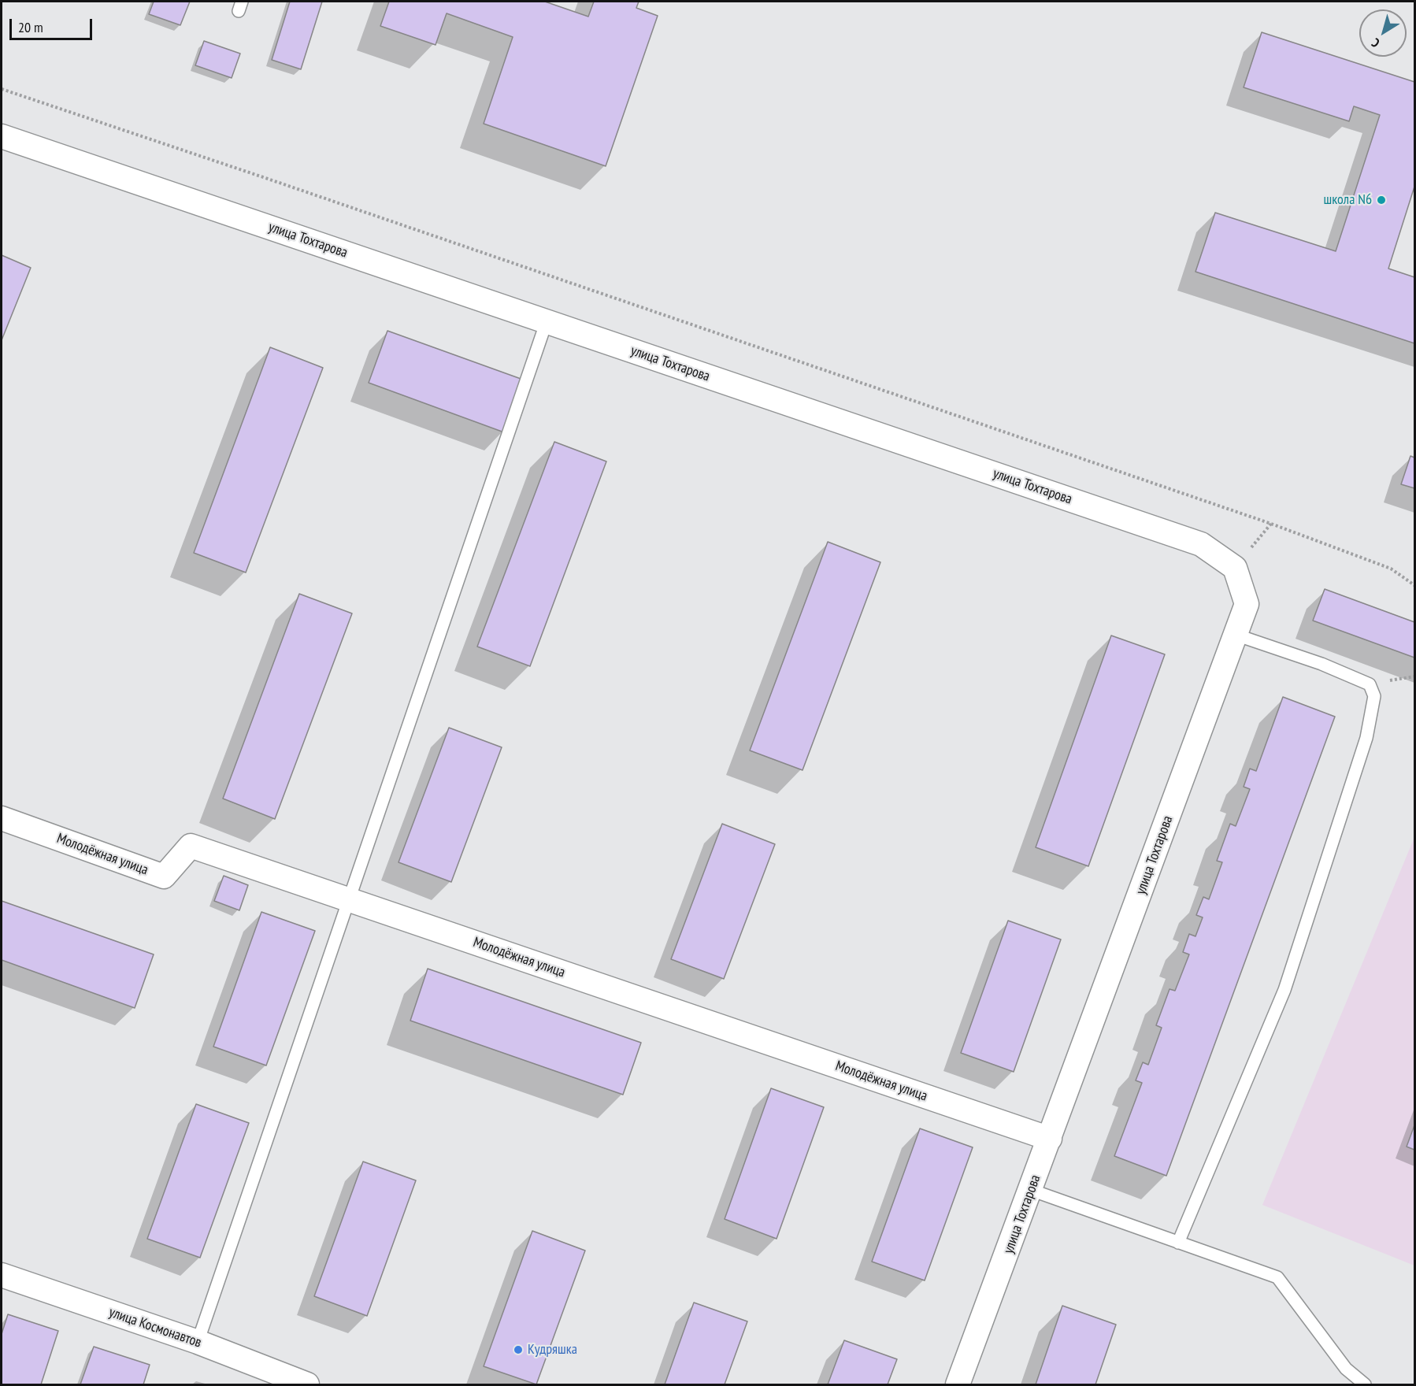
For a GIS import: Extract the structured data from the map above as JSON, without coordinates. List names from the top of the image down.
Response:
{
  "streets": {
    "street": ["улица Тохтарова", "Молодёжная улица", "улица Космонавтов"]
  },
  "crossings": [
    ["улица Тохтарова", "Молодёжная улица"]
  ],
  "places": ["школа N6", "Кудряшка"],
  "scale_bar": "20 m",
  "north": "bottom left"
}
